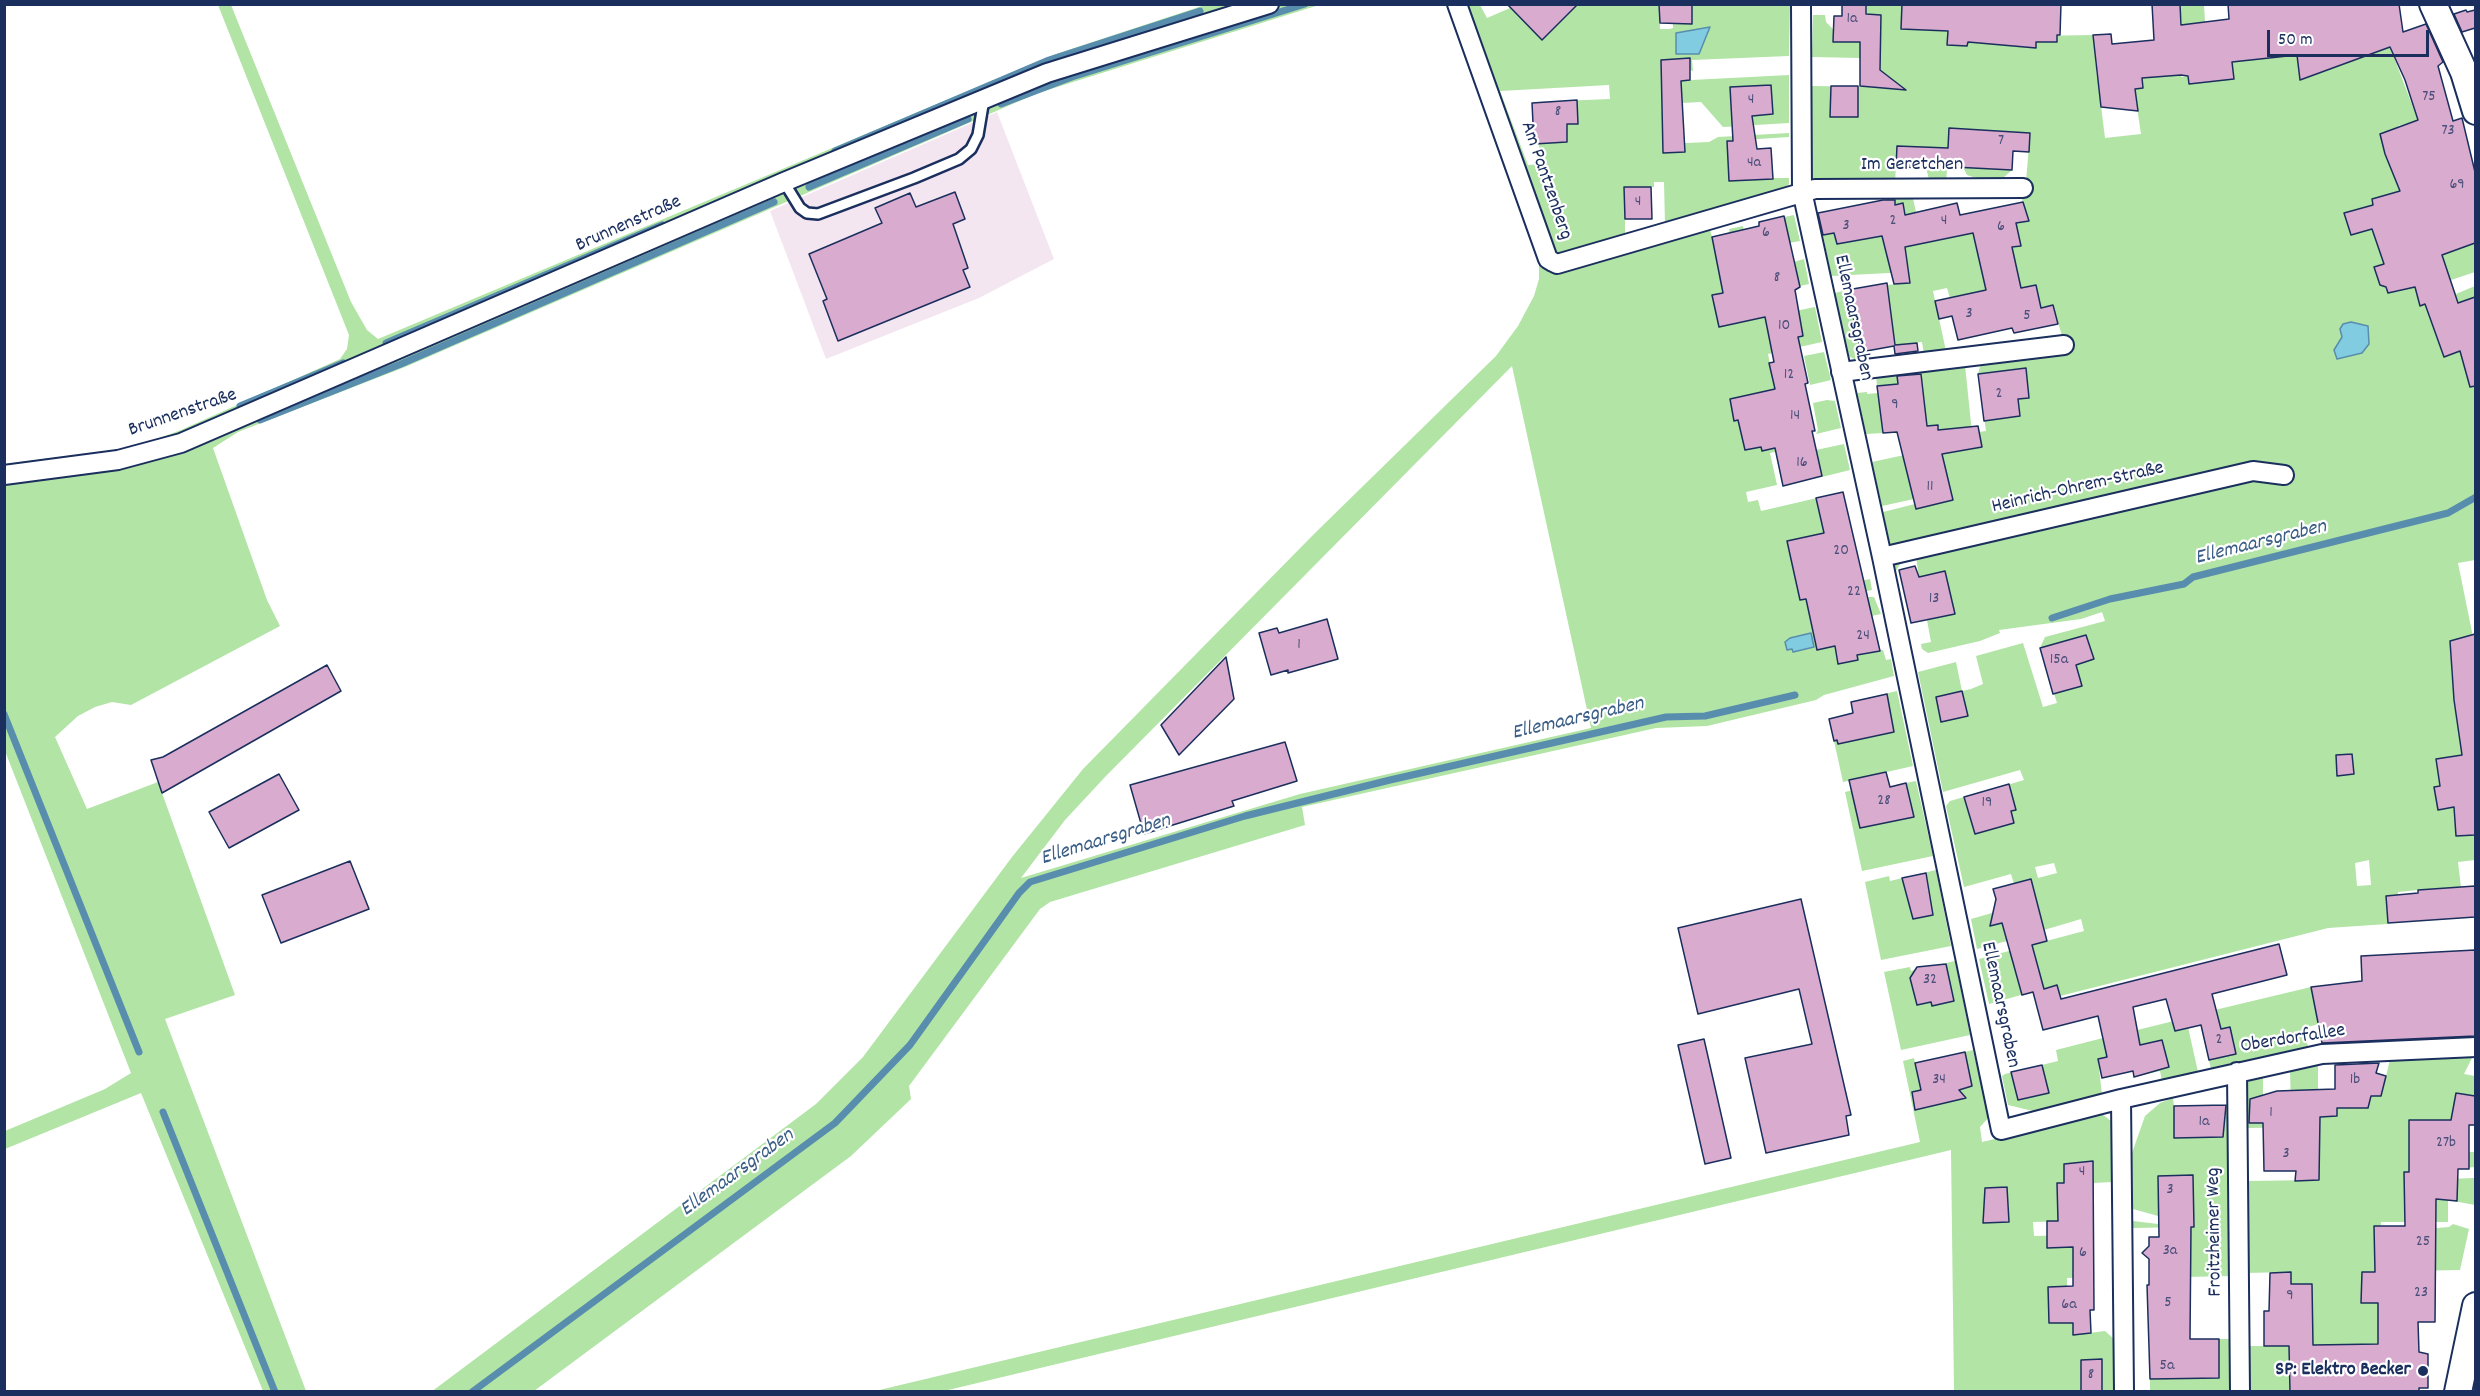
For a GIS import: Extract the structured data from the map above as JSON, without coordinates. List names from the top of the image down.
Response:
{
  "streets": {
    "street": [
      "Im Geretchen",
      "Am Pantzenberg",
      "Brunnenstraße",
      "Ellemaarsgraben",
      "Heinrich-Ohrem-Straße",
      "Oberdorfallee",
      "Froitzheimer Weg"
    ]
  },
  "crossings": [
    ["Im Geretchen", "Am Pantzenberg"],
    ["Im Geretchen", "Ellemaarsgraben"],
    ["Am Pantzenberg", "Ellemaarsgraben"],
    ["Ellemaarsgraben", "Heinrich-Ohrem-Straße"],
    ["Ellemaarsgraben", "Oberdorfallee"],
    ["Oberdorfallee", "Froitzheimer Weg"]
  ],
  "water": ["Ellemaarsgraben"],
  "places": ["SP: Elektro Becker"],
  "house_numbers": [
    "1a",
    "75",
    "4",
    "8",
    "73",
    "7",
    "4a",
    "69",
    "4",
    "2",
    "4",
    "3",
    "6",
    "6",
    "8",
    "3",
    "5",
    "10",
    "12",
    "2",
    "9",
    "14",
    "16",
    "11",
    "20",
    "22",
    "13",
    "24",
    "1",
    "15a",
    "28",
    "19",
    "32",
    "2",
    "34",
    "1b",
    "1",
    "1a",
    "27b",
    "3",
    "4",
    "3",
    "25",
    "3a",
    "6",
    "23",
    "9",
    "5",
    "6a",
    "5a",
    "8"
  ],
  "scale_bar": "50 m"
}
